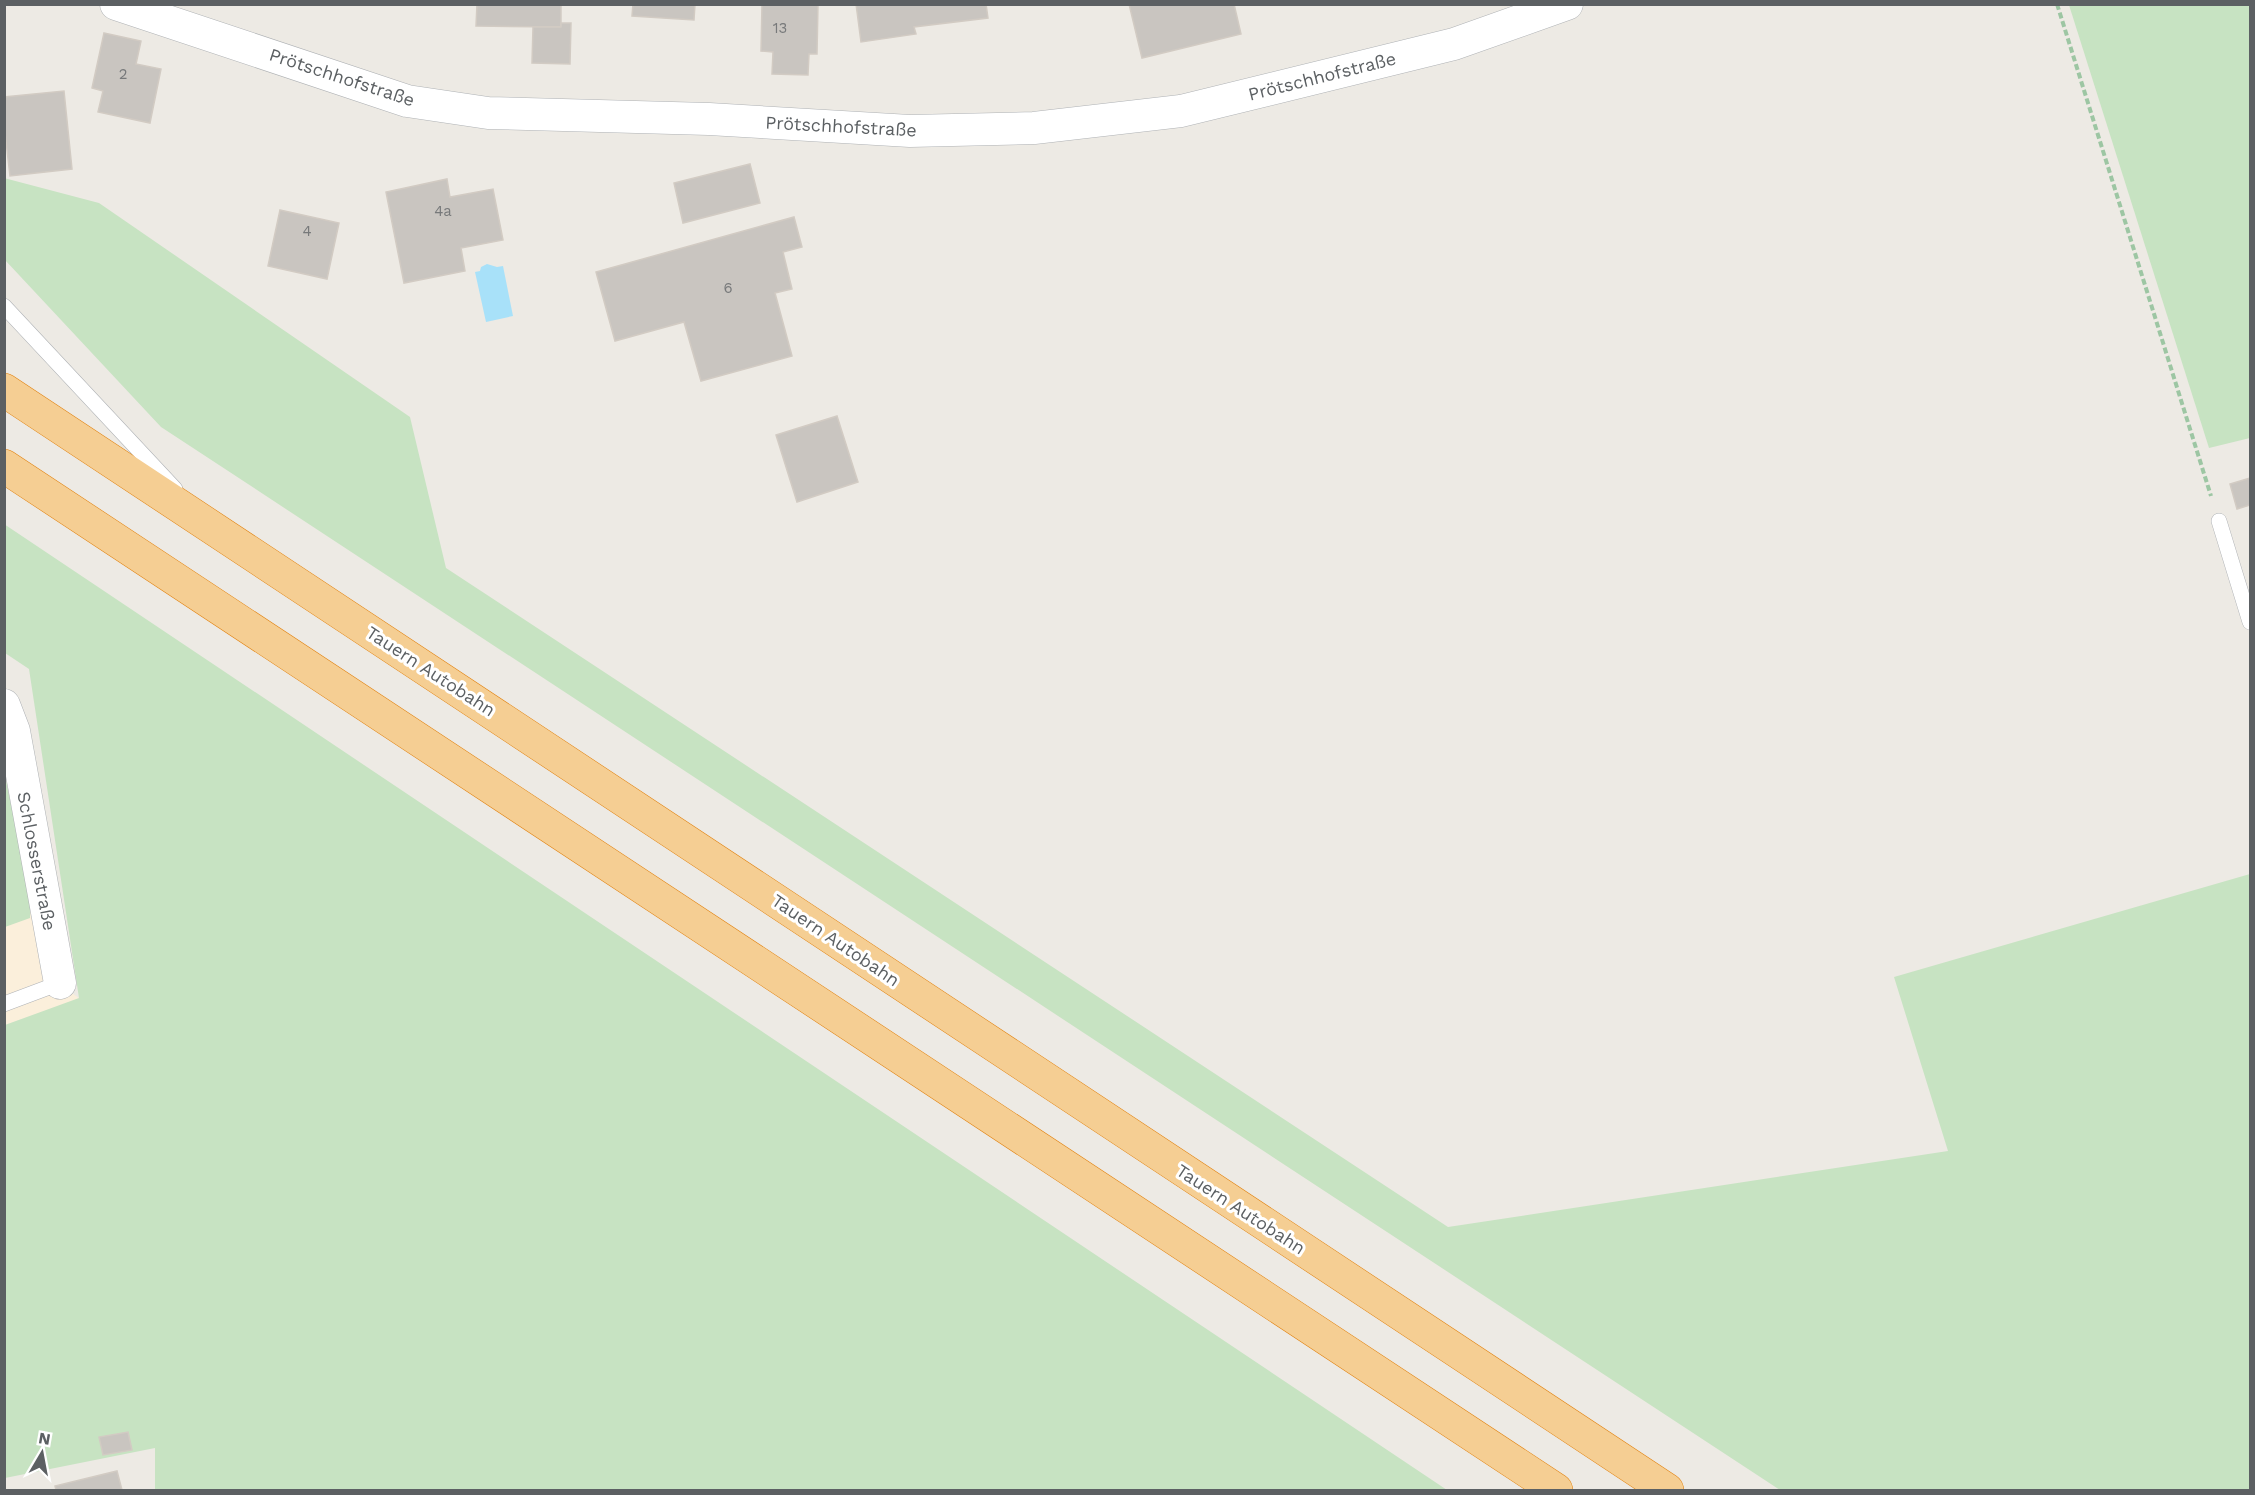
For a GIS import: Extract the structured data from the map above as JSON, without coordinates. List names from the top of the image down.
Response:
{
  "streets": {
    "highway": ["Tauern Autobahn"],
    "street": ["Prötschhofstraße", "Schlosserstraße"]
  },
  "house_numbers": [
    "13",
    "2",
    "4a",
    "4",
    "6"
  ],
  "north": "top"
}
